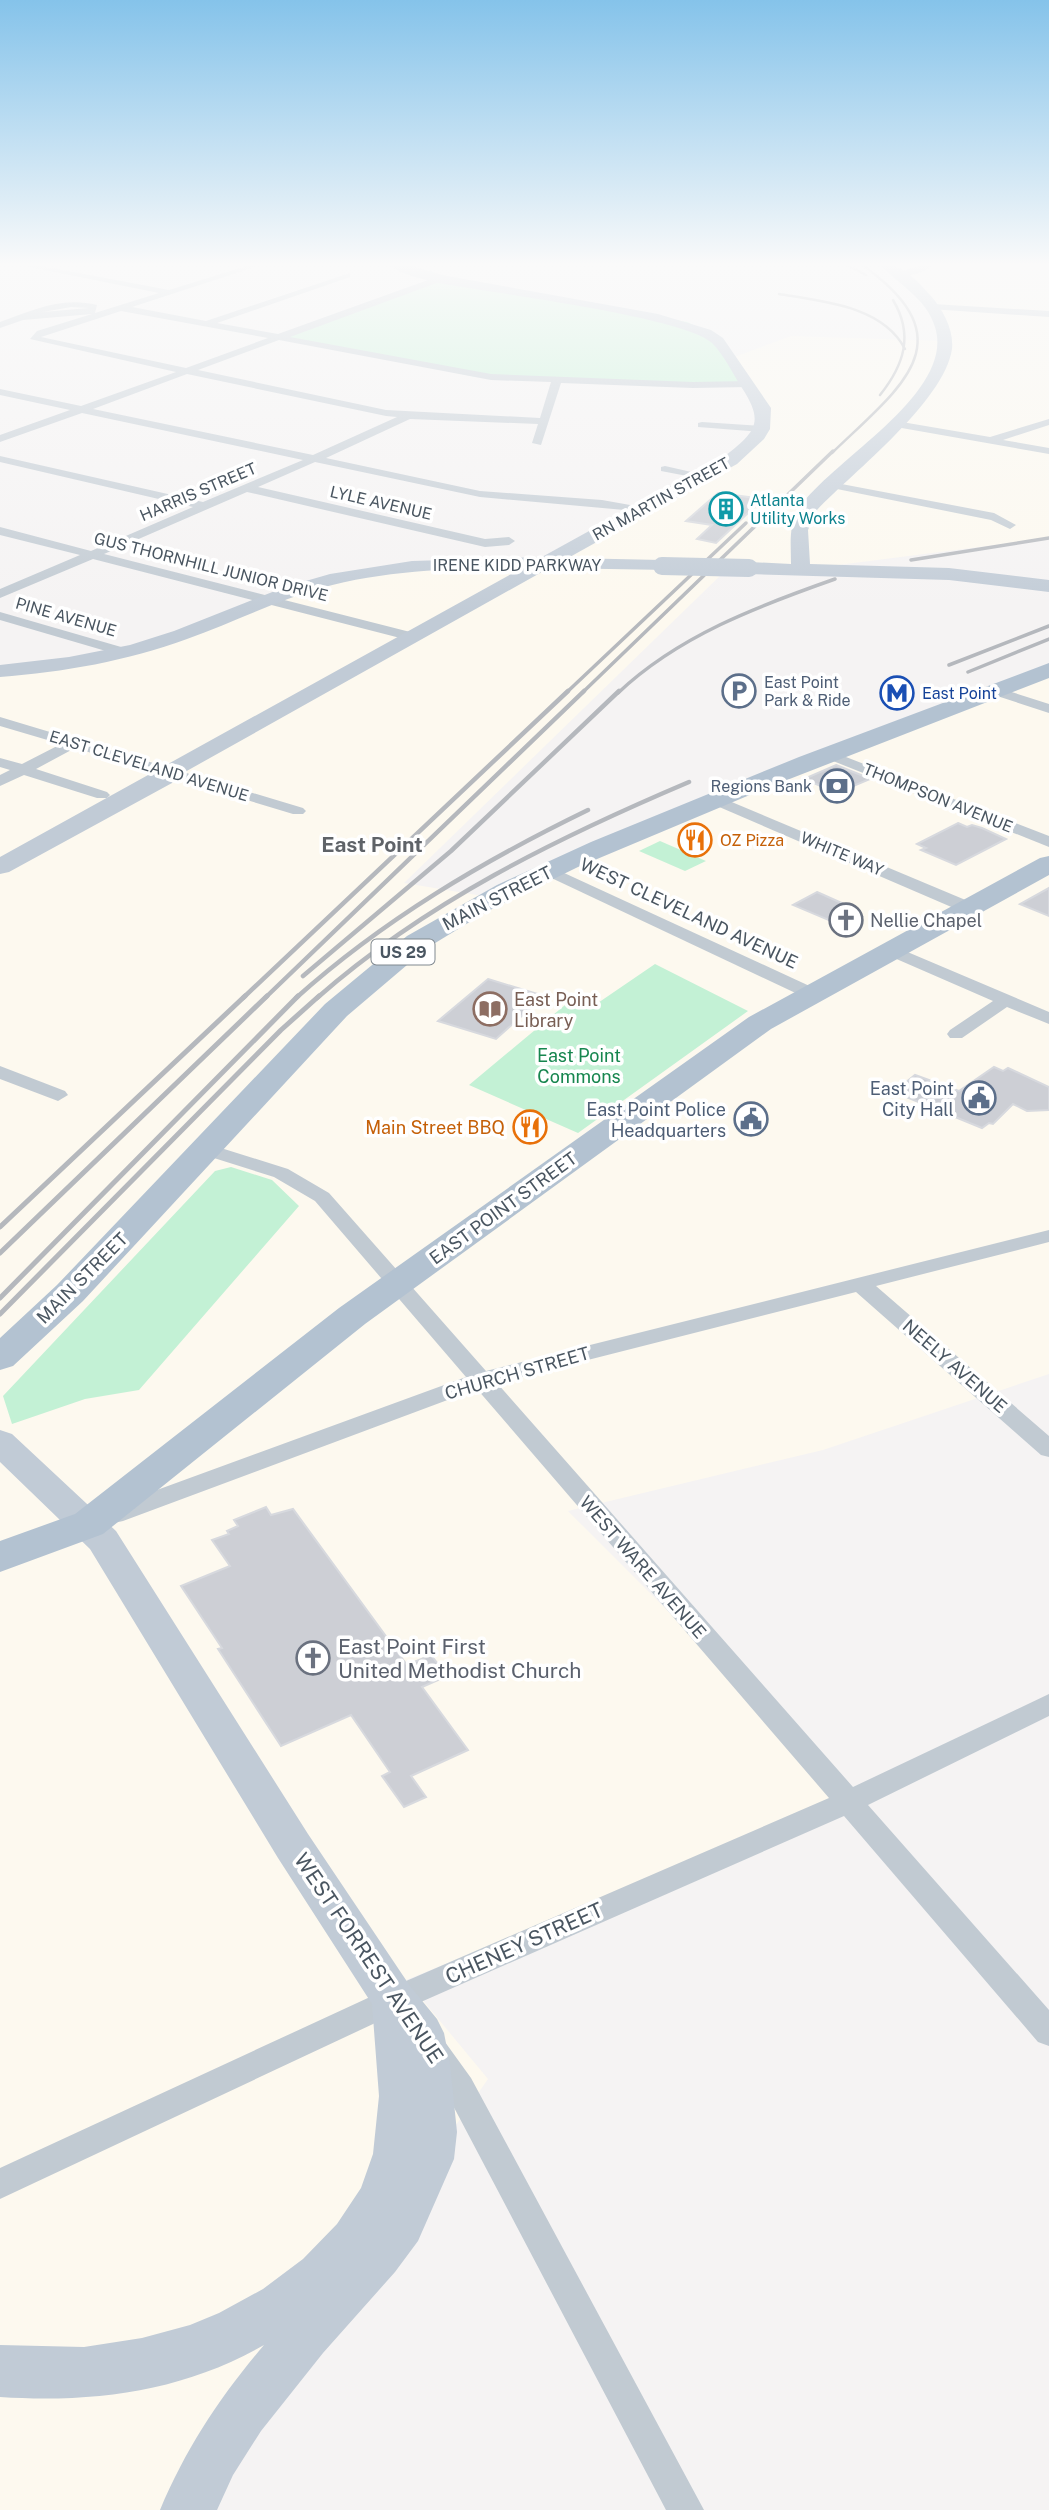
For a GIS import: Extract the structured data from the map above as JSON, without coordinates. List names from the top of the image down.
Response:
{
  "streets": {
    "main road": [
      "MAIN STREET",
      "US 29",
      "EAST POINT STREET",
      "CHURCH STREET"
    ],
    "street": [
      "HARRIS STREET",
      "RN MARTIN STREET",
      "LYLE AVENUE",
      "IRENE KIDD PARKWAY",
      "GUS THORNHILL JUNIOR DRIVE",
      "PINE AVENUE",
      "EAST CLEVELAND AVENUE",
      "THOMPSON AVENUE",
      "WHITE WAY",
      "WEST CLEVELAND AVENUE",
      "NEELY AVENUE",
      "WEST WARE AVENUE",
      "CHENEY STREET",
      "WEST FORREST AVENUE"
    ]
  },
  "crossings": [
    ["HARRIS STREET", "LYLE AVENUE"],
    ["HARRIS STREET", "GUS THORNHILL JUNIOR DRIVE"],
    ["RN MARTIN STREET", "IRENE KIDD PARKWAY"],
    ["RN MARTIN STREET", "GUS THORNHILL JUNIOR DRIVE"],
    ["RN MARTIN STREET", "EAST CLEVELAND AVENUE"],
    ["IRENE KIDD PARKWAY", "GUS THORNHILL JUNIOR DRIVE"],
    ["IRENE KIDD PARKWAY", "PINE AVENUE"],
    ["THOMPSON AVENUE", "MAIN STREET"],
    ["WHITE WAY", "MAIN STREET"],
    ["WHITE WAY", "EAST POINT STREET"],
    ["MAIN STREET", "WEST CLEVELAND AVENUE"],
    ["MAIN STREET", "WEST WARE AVENUE"],
    ["WEST CLEVELAND AVENUE", "EAST POINT STREET"],
    ["EAST POINT STREET", "CHURCH STREET"],
    ["EAST POINT STREET", "WEST WARE AVENUE"],
    ["EAST POINT STREET", "WEST FORREST AVENUE"],
    ["NEELY AVENUE", "CHURCH STREET"],
    ["CHURCH STREET", "WEST WARE AVENUE"],
    ["CHURCH STREET", "WEST FORREST AVENUE"],
    ["WEST WARE AVENUE", "CHENEY STREET"],
    ["CHENEY STREET", "WEST FORREST AVENUE"]
  ],
  "districts": ["East Point"],
  "parks": ["East Point Commons"],
  "places": {
    "building": ["Atlanta Utility Works"],
    "parking": ["East Point Park & Ride"],
    "metro station": ["East Point"],
    "bank": ["Regions Bank"],
    "restaurant": ["OZ Pizza", "Main Street BBQ"],
    "church": ["Nellie Chapel", "East Point First United Methodist Church"],
    "library": ["East Point Library"],
    "public building": ["East Point City Hall", "East Point Police Headquarters"]
  }
}
